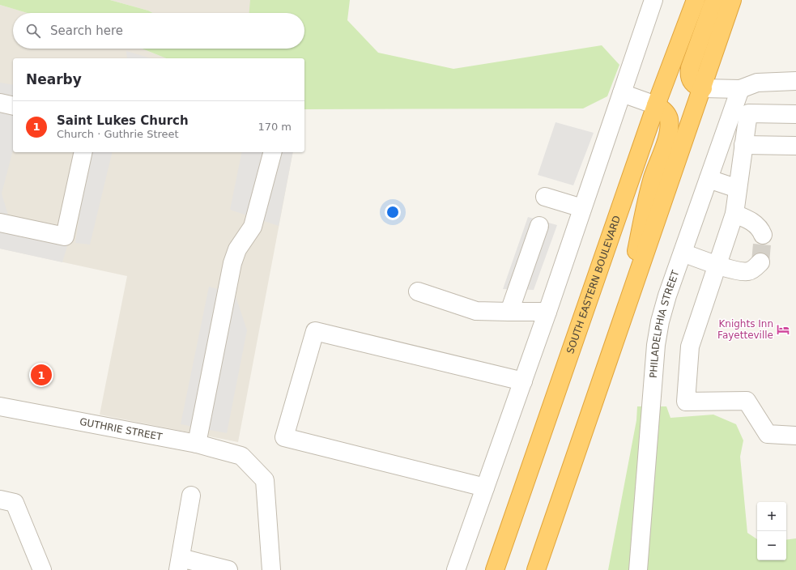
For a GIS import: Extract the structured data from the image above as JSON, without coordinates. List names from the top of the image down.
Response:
{
  "streets": {
    "highway": ["SOUTH EASTERN BOULEVARD"],
    "street": ["PHILADELPHIA STREET", "GUTHRIE STREET"]
  },
  "places": {
    "hotel": ["Knights Inn Fayetteville"]
  },
  "page": {
    "search": "Search here",
    "heading": "Nearby",
    "list": [
      {
        "mark": "1",
        "name": "Saint Lukes Church",
        "note": "Church · Guthrie Street",
        "value": "170 m"
      }
    ],
    "pins": "1",
    "map_buttons": ["+", "−"]
  }
}
